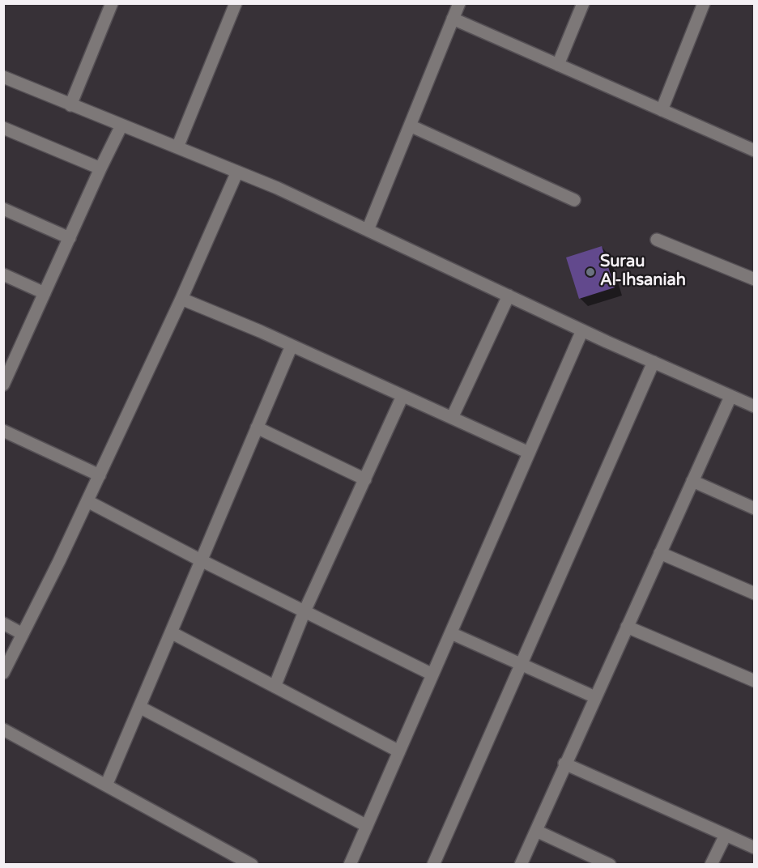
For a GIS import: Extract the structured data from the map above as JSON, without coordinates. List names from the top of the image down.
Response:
{
  "places": ["Surau Al-Ihsaniah"]
}
